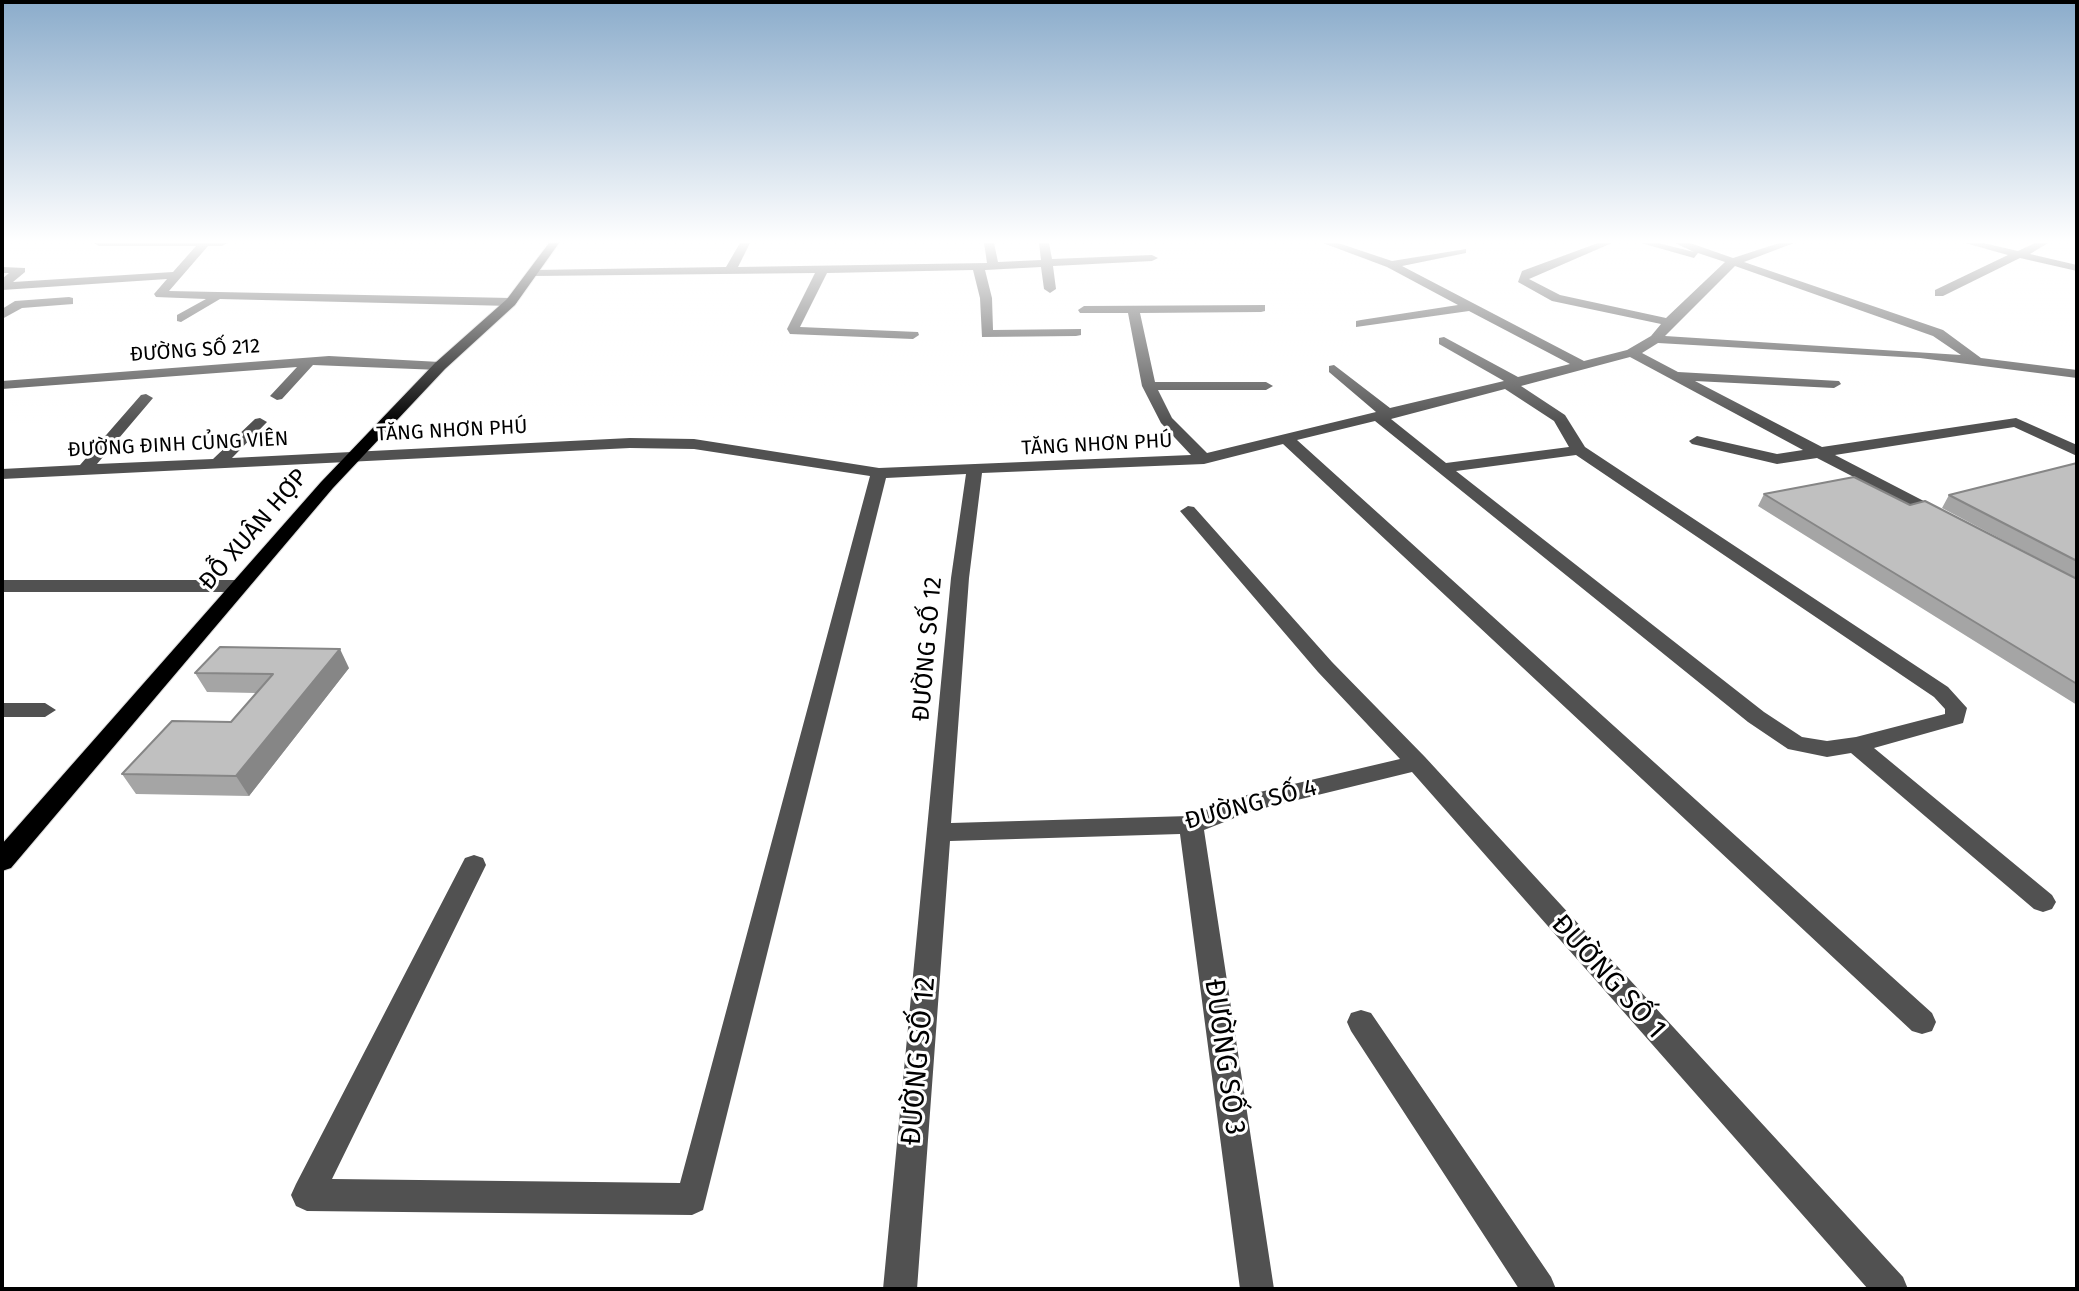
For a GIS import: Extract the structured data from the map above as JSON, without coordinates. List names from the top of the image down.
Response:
{
  "streets": {
    "main road": ["ĐỖ XUÂN HỢP"],
    "street": [
      "ĐƯỜNG SỐ 212",
      "TĂNG NHƠN PHÚ",
      "ĐƯỜNG ĐINH CỦNG VIÊN",
      "ĐƯỜNG SỐ 12",
      "ĐƯỜNG SỐ 4",
      "ĐƯỜNG SỐ 1",
      "ĐƯỜNG SỐ 3"
    ]
  },
  "crossings": [
    ["ĐƯỜNG SỐ 212", "ĐỖ XUÂN HỢP"],
    ["TĂNG NHƠN PHÚ", "ĐƯỜNG ĐINH CỦNG VIÊN"],
    ["TĂNG NHƠN PHÚ", "ĐỖ XUÂN HỢP"],
    ["TĂNG NHƠN PHÚ", "ĐƯỜNG SỐ 12"],
    ["ĐƯỜNG ĐINH CỦNG VIÊN", "ĐỖ XUÂN HỢP"],
    ["ĐƯỜNG SỐ 12", "ĐƯỜNG SỐ 4"],
    ["ĐƯỜNG SỐ 4", "ĐƯỜNG SỐ 1"],
    ["ĐƯỜNG SỐ 4", "ĐƯỜNG SỐ 3"]
  ]
}
